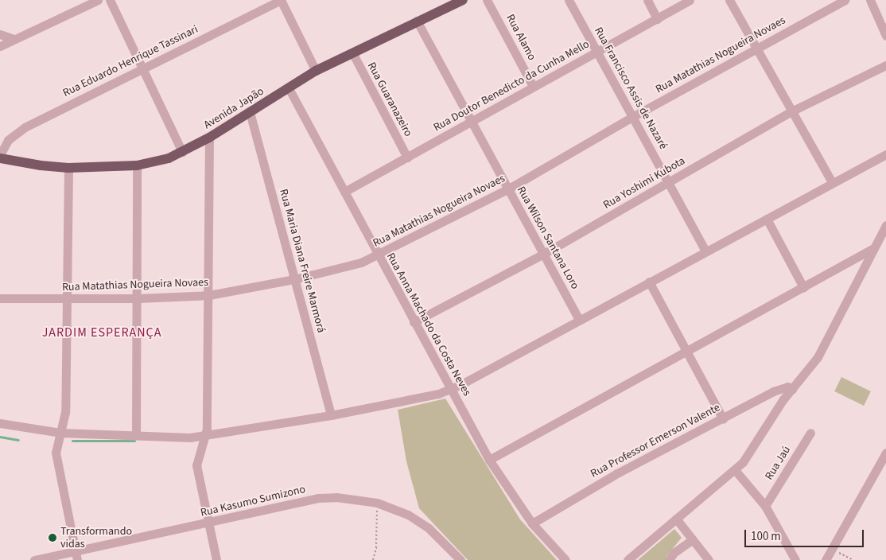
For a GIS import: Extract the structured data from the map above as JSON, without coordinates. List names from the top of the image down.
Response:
{
  "streets": {
    "main road": ["Avenida Japão"],
    "street": [
      "Rua Alamo",
      "Rua Matathias Nogueira Novaes",
      "Rua Eduardo Henrique Tassinari",
      "Rua Doutor Benedicto da Cunha Mello",
      "Rua Francisco Assis de Nazaré",
      "Rua Guaranazeiro",
      "Rua Yoshimi Kubota",
      "Rua Wilson Santana Loro",
      "Rua Maria Diana Freire Marmorá",
      "Rua Anna Machado da Costa Neves",
      "Rua Professor Emerson Valente",
      "Rua Jaú",
      "Rua Kasumo Sumizono"
    ]
  },
  "crossings": [
    ["Rua Alamo", "Rua Doutor Benedicto da Cunha Mello"],
    ["Rua Matathias Nogueira Novaes", "Rua Francisco Assis de Nazaré"],
    ["Rua Matathias Nogueira Novaes", "Rua Wilson Santana Loro"],
    ["Rua Matathias Nogueira Novaes", "Rua Maria Diana Freire Marmorá"],
    ["Rua Matathias Nogueira Novaes", "Rua Anna Machado da Costa Neves"],
    ["Rua Doutor Benedicto da Cunha Mello", "Rua Francisco Assis de Nazaré"],
    ["Rua Doutor Benedicto da Cunha Mello", "Rua Guaranazeiro"],
    ["Rua Doutor Benedicto da Cunha Mello", "Rua Wilson Santana Loro"],
    ["Rua Doutor Benedicto da Cunha Mello", "Rua Anna Machado da Costa Neves"],
    ["Rua Francisco Assis de Nazaré", "Rua Yoshimi Kubota"],
    ["Rua Guaranazeiro", "Avenida Japão"],
    ["Avenida Japão", "Rua Wilson Santana Loro"],
    ["Avenida Japão", "Rua Maria Diana Freire Marmorá"],
    ["Avenida Japão", "Rua Anna Machado da Costa Neves"],
    ["Rua Yoshimi Kubota", "Rua Wilson Santana Loro"],
    ["Rua Yoshimi Kubota", "Rua Anna Machado da Costa Neves"],
    ["Rua Anna Machado da Costa Neves", "Rua Professor Emerson Valente"]
  ],
  "districts": ["JARDIM ESPERANÇA"],
  "places": ["Transformando vidas"],
  "scale_bar": "100 m"
}
